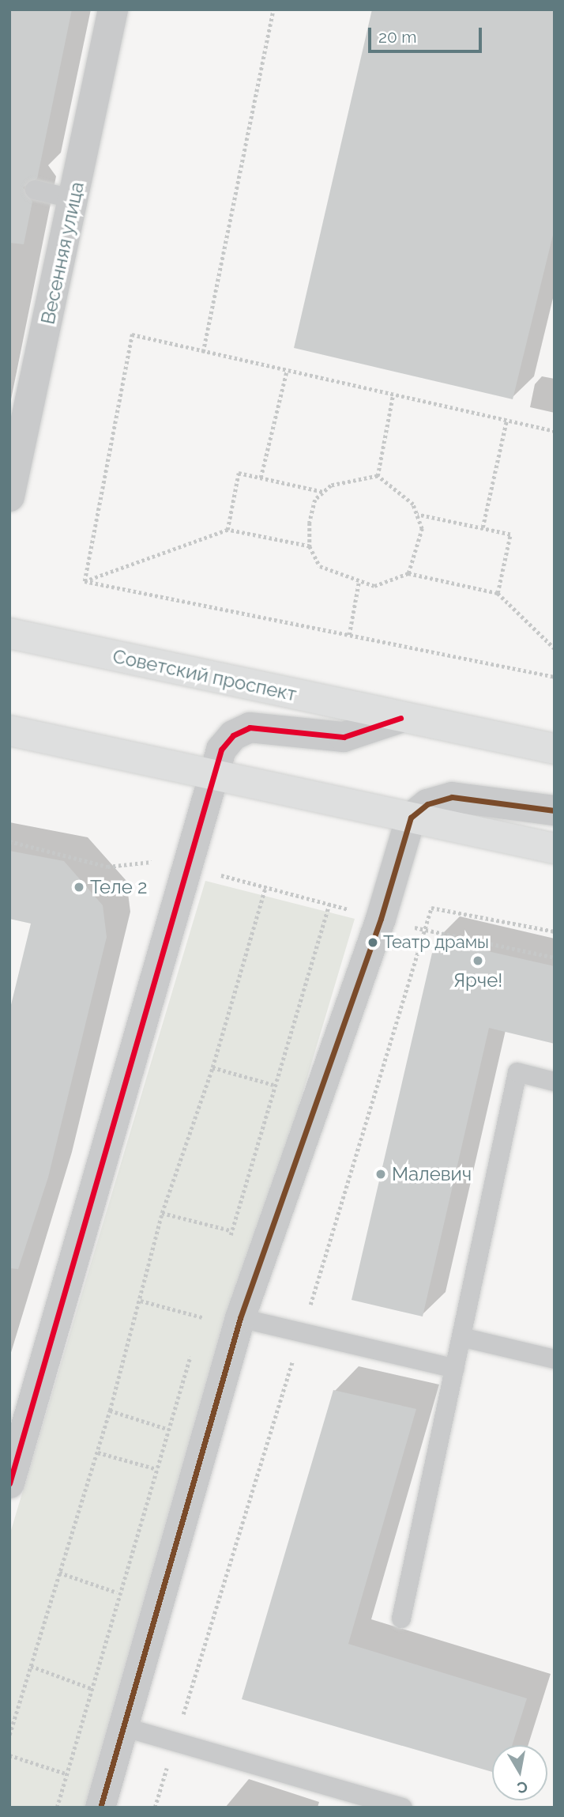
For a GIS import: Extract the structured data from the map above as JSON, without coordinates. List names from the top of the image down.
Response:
{
  "streets": {
    "main road": ["Советский проспект"],
    "street": ["Весенняя улица"]
  },
  "places": [
    "Теле 2",
    "Театр драмы",
    "Ярче!",
    "Малевич"
  ],
  "scale_bar": "20 m",
  "north": "bottom"
}
